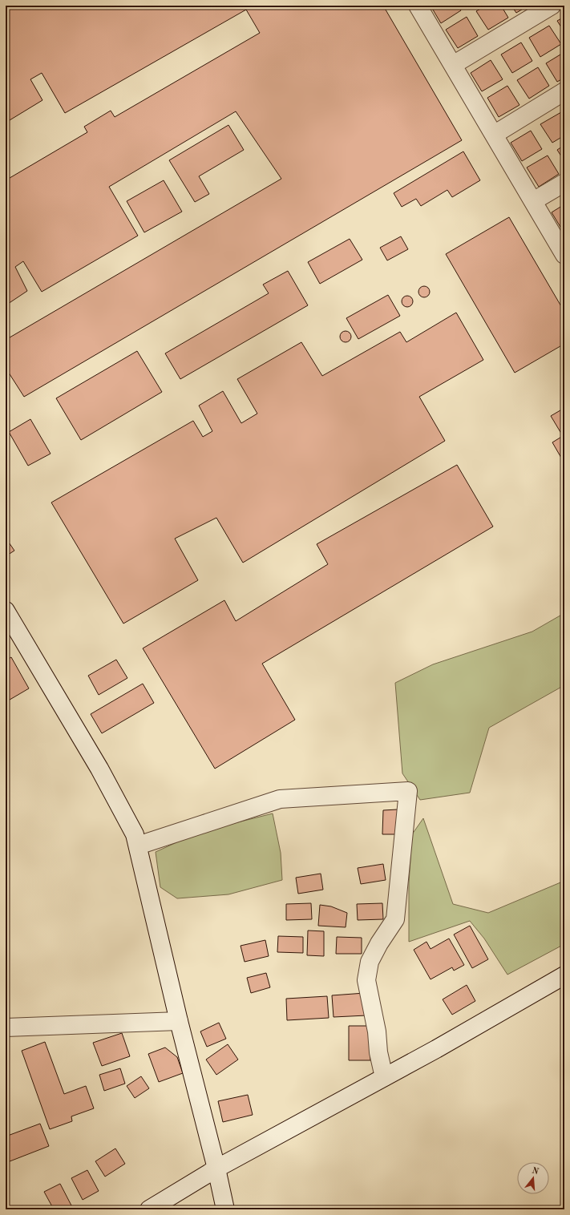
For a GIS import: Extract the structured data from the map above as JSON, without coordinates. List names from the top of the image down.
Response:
{
  "north": "top"
}
